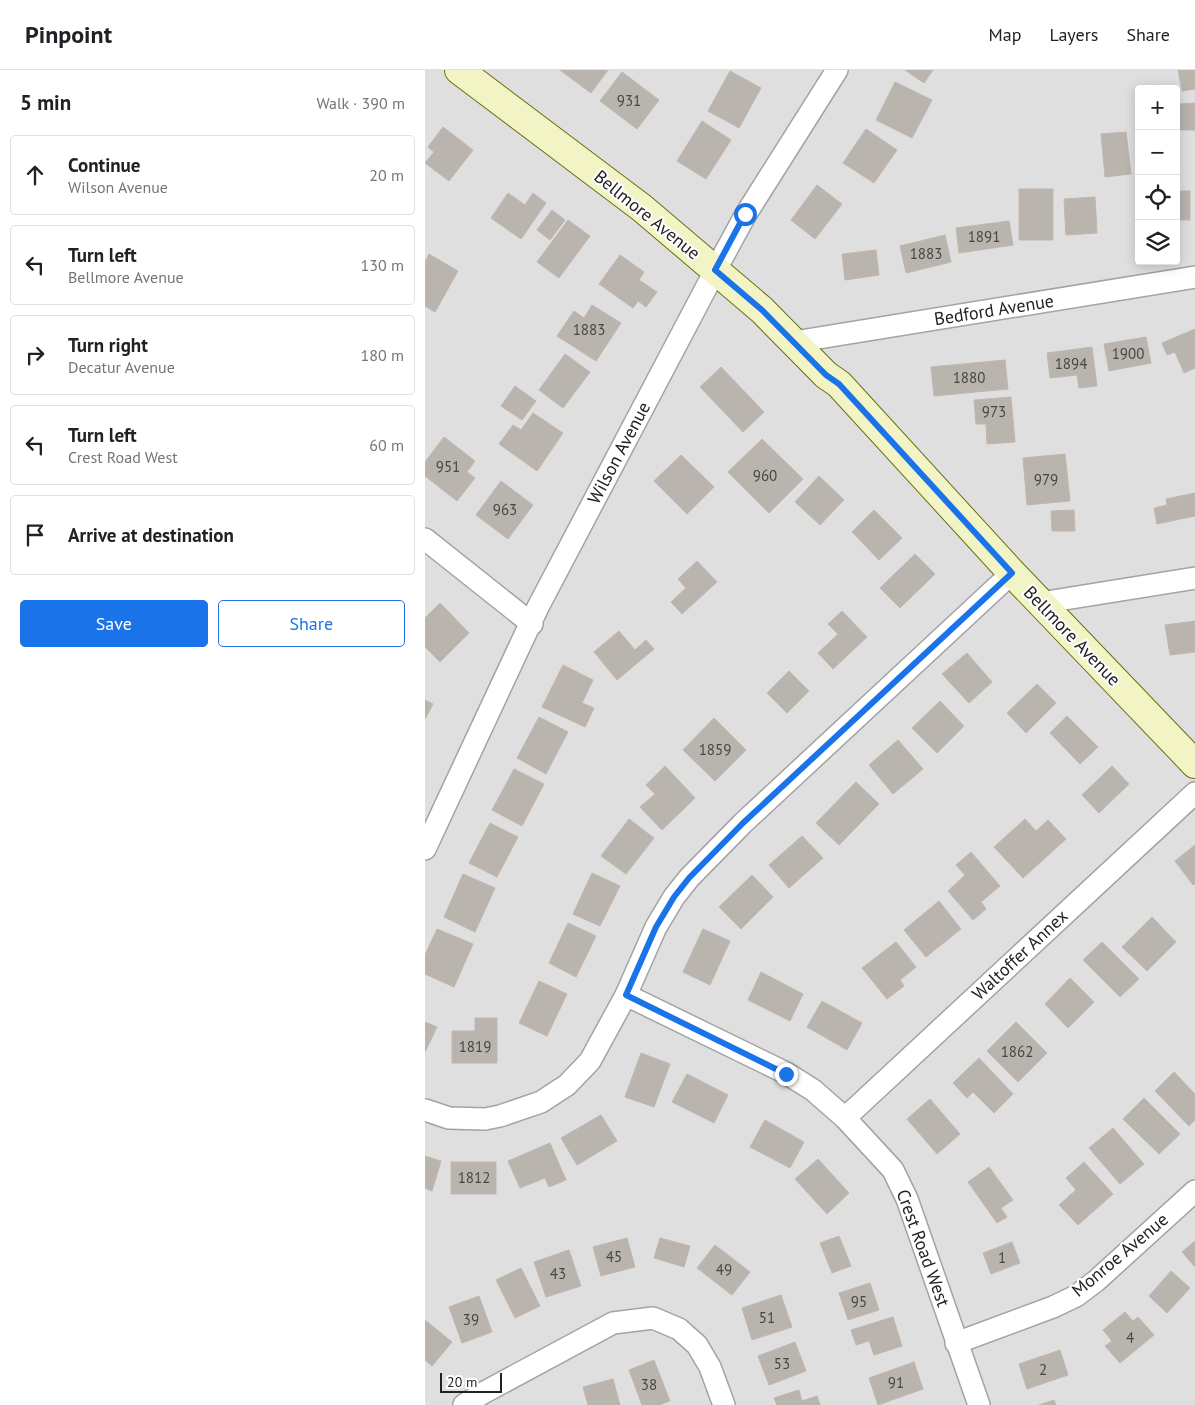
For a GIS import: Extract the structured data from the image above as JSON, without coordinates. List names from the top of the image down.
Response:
{
  "streets": {
    "main road": ["Bellmore Avenue"],
    "street": [
      "Bedford Avenue",
      "Wilson Avenue",
      "Waltoffer Annex",
      "Crest Road West",
      "Monroe Avenue"
    ]
  },
  "crossings": [
    ["Bellmore Avenue", "Bedford Avenue"],
    ["Bellmore Avenue", "Wilson Avenue"],
    ["Waltoffer Annex", "Crest Road West"],
    ["Crest Road West", "Monroe Avenue"]
  ],
  "house_numbers": [
    "931",
    "1891",
    "1883",
    "1883",
    "1900",
    "1894",
    "1880",
    "973",
    "951",
    "960",
    "979",
    "963",
    "1859",
    "1819",
    "1862",
    "1812",
    "45",
    "1",
    "49",
    "43",
    "95",
    "51",
    "39",
    "4",
    "53",
    "2",
    "91",
    "38"
  ],
  "scale_bar": "20 m",
  "page": {
    "header": "Pinpoint",
    "nav": ["Map", "Layers", "Share"],
    "heading": ["5 min", "Walk · 390 m"],
    "map_buttons": ["+", "−"],
    "list": [
      ["Continue", "Wilson Avenue", "20 m"],
      ["Turn left", "Bellmore Avenue", "130 m"],
      ["Turn right", "Decatur Avenue", "180 m"],
      ["Turn left", "Crest Road West", "60 m"],
      "Arrive at destination"
    ],
    "buttons": ["Save", "Share"],
    "scale": "20 m"
  }
}
